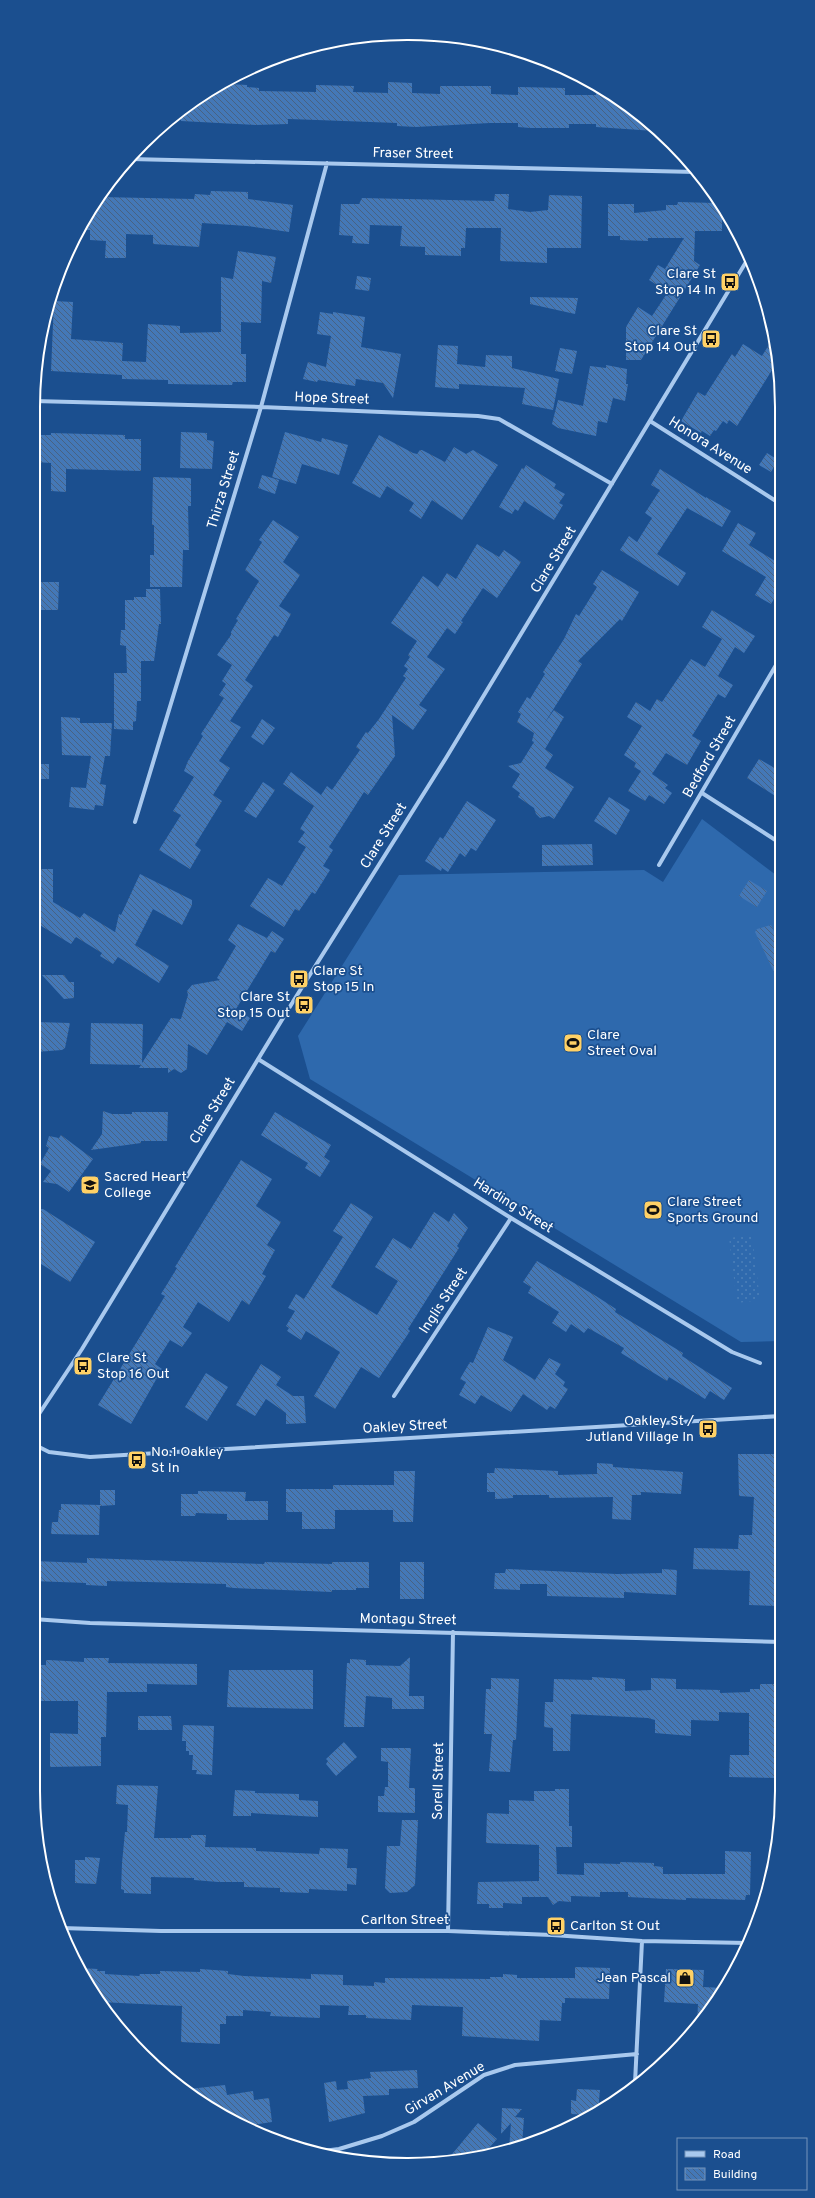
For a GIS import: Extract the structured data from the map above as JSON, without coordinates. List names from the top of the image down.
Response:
{
  "streets": {
    "street": [
      "Fraser Street",
      "Hope Street",
      "Honora Avenue",
      "Thirza Street",
      "Clare Street",
      "Bedford Street",
      "Harding Street",
      "Inglis Street",
      "Oakley Street",
      "Montagu Street",
      "Sorell Street",
      "Carlton Street",
      "Girvan Avenue"
    ]
  },
  "crossings": [
    ["Fraser Street", "Thirza Street"],
    ["Hope Street", "Thirza Street"],
    ["Hope Street", "Clare Street"],
    ["Honora Avenue", "Clare Street"],
    ["Clare Street", "Harding Street"],
    ["Harding Street", "Inglis Street"],
    ["Montagu Street", "Sorell Street"],
    ["Sorell Street", "Carlton Street"]
  ],
  "places": {
    "bus stop": [
      "Clare St Stop 14 In",
      "Clare St Stop 14 Out",
      "Clare St Stop 15 In",
      "Clare St Stop 15 Out",
      "Clare St Stop 16 Out",
      "Oakley St / Jutland Village In",
      "No.1 Oakley St In",
      "Carlton St Out"
    ],
    "sports": ["Clare Street Oval", "Clare Street Sports Ground"],
    "school or university": ["Sacred Heart College"],
    "shop": ["Jean Pascal"]
  },
  "legend": ["Road", "Building"]
}
